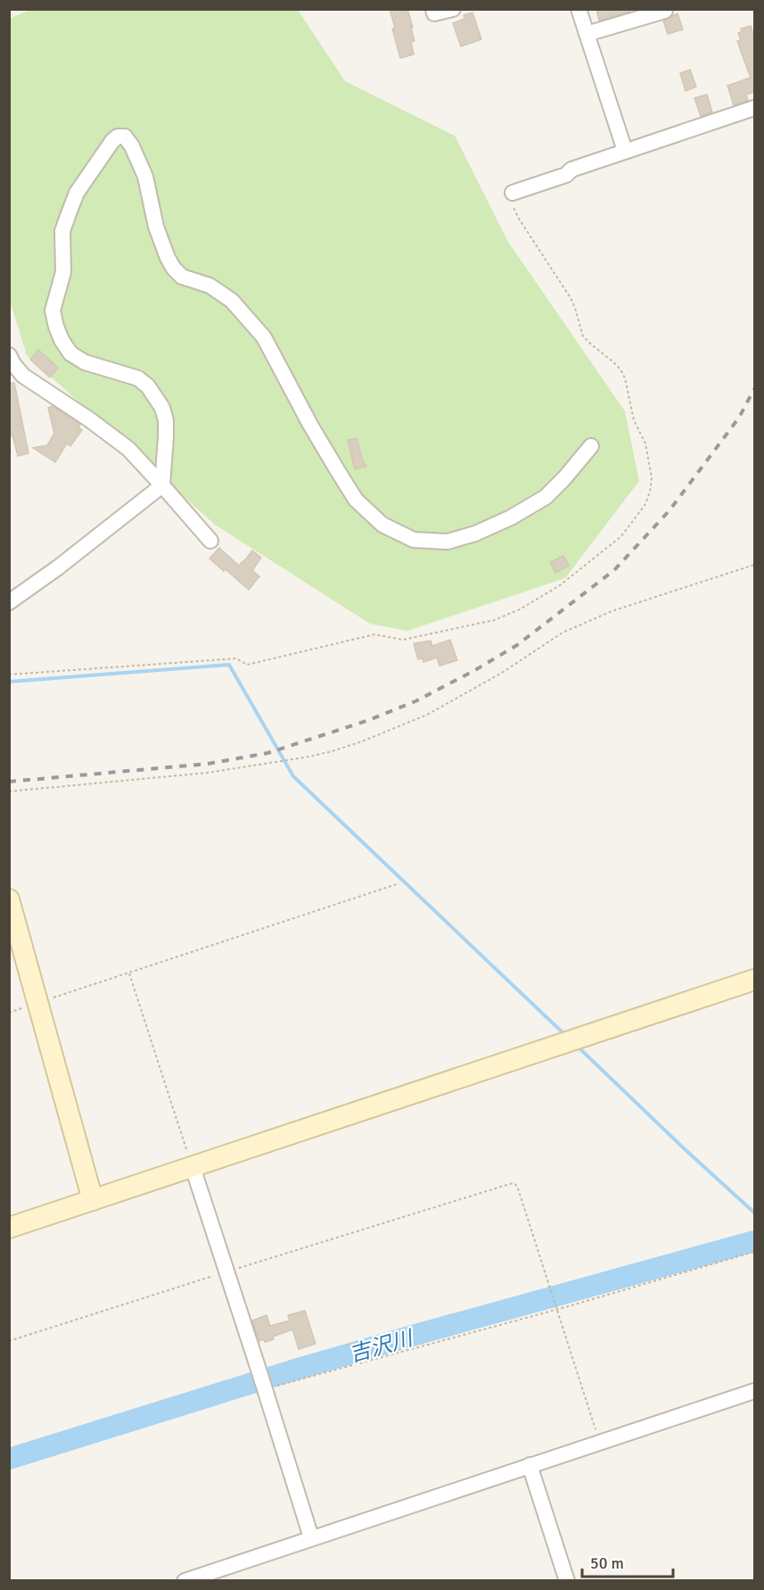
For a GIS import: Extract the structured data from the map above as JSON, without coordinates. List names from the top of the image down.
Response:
{
  "water": ["吉沢川"],
  "scale_bar": "50 m"
}
